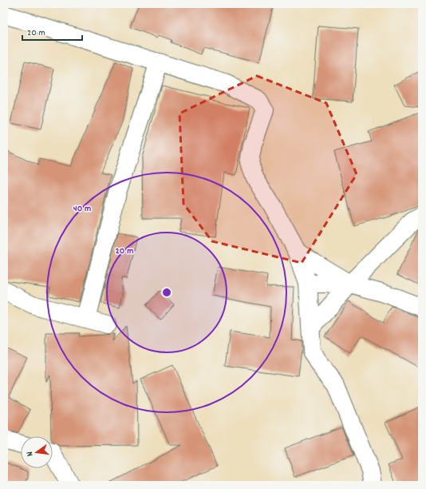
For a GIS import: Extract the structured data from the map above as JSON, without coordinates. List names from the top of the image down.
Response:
{
  "scale_bar": "20 m",
  "north": "left",
  "rings": ["40 m", "20 m"]
}
